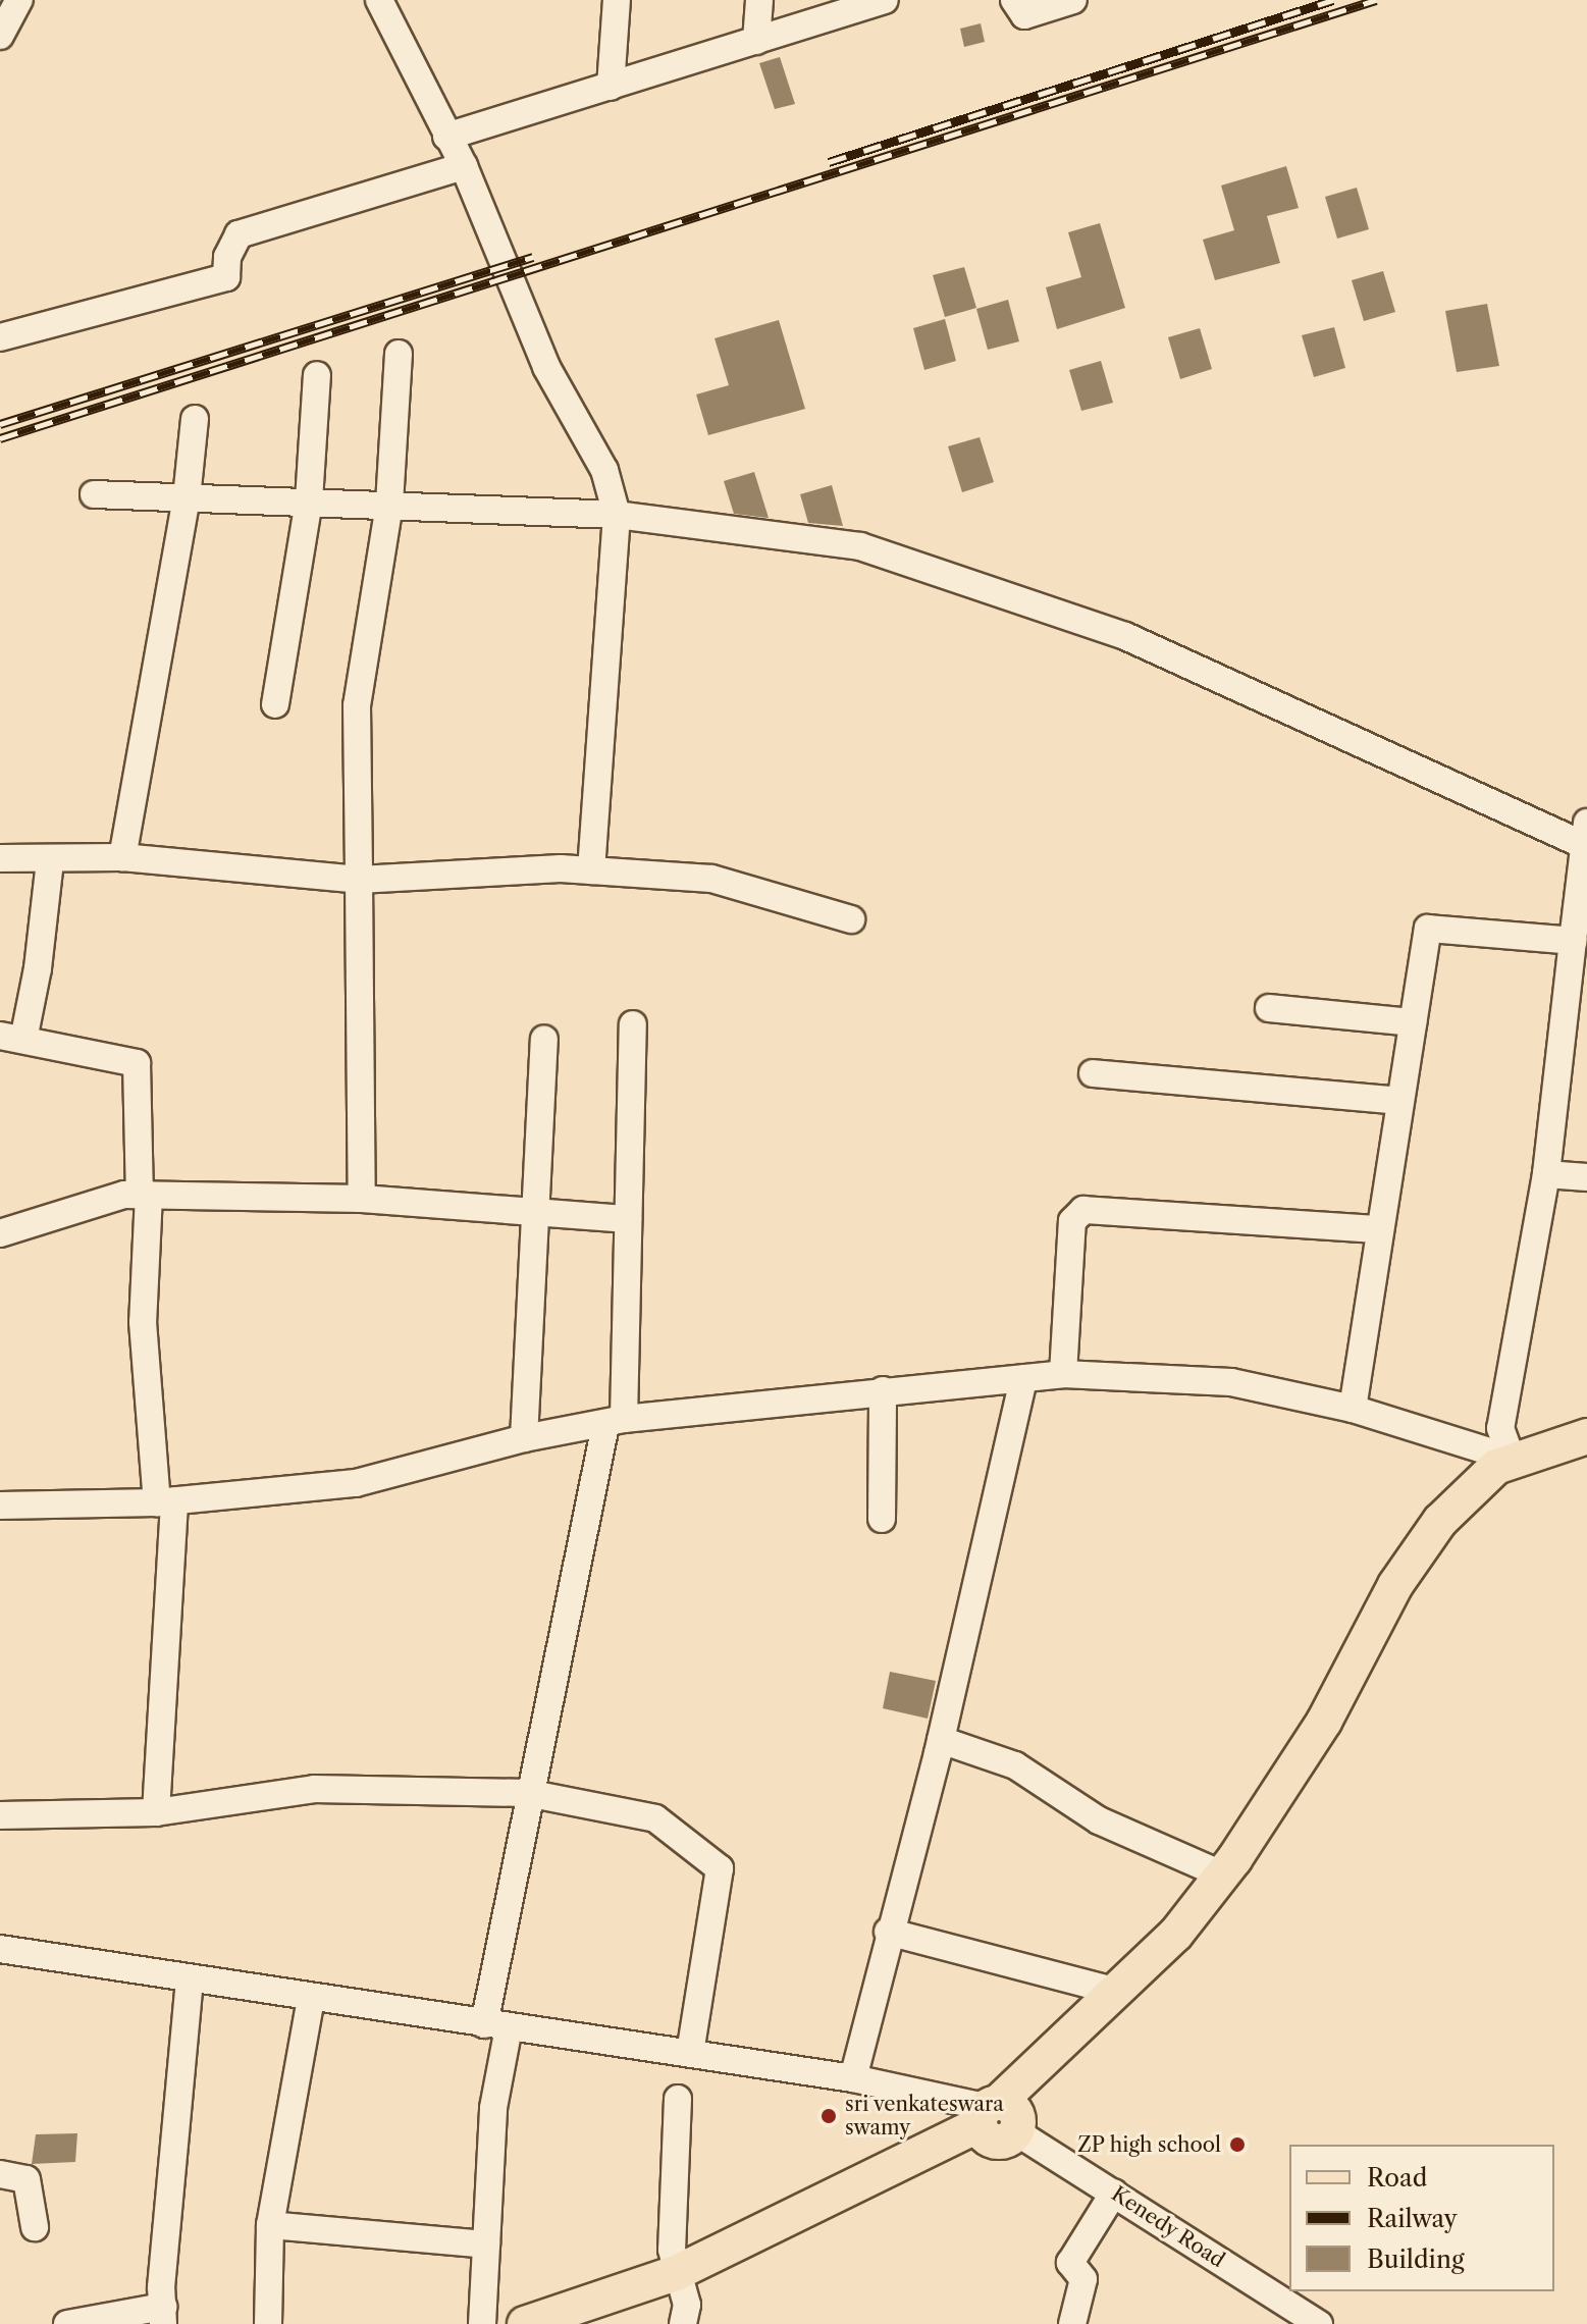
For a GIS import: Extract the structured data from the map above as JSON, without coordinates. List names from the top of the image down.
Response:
{
  "streets": {
    "street": ["Kenedy Road"]
  },
  "places": ["sri venkateswara swamy", "ZP high school"],
  "legend": ["Road", "Railway", "Building"]
}
